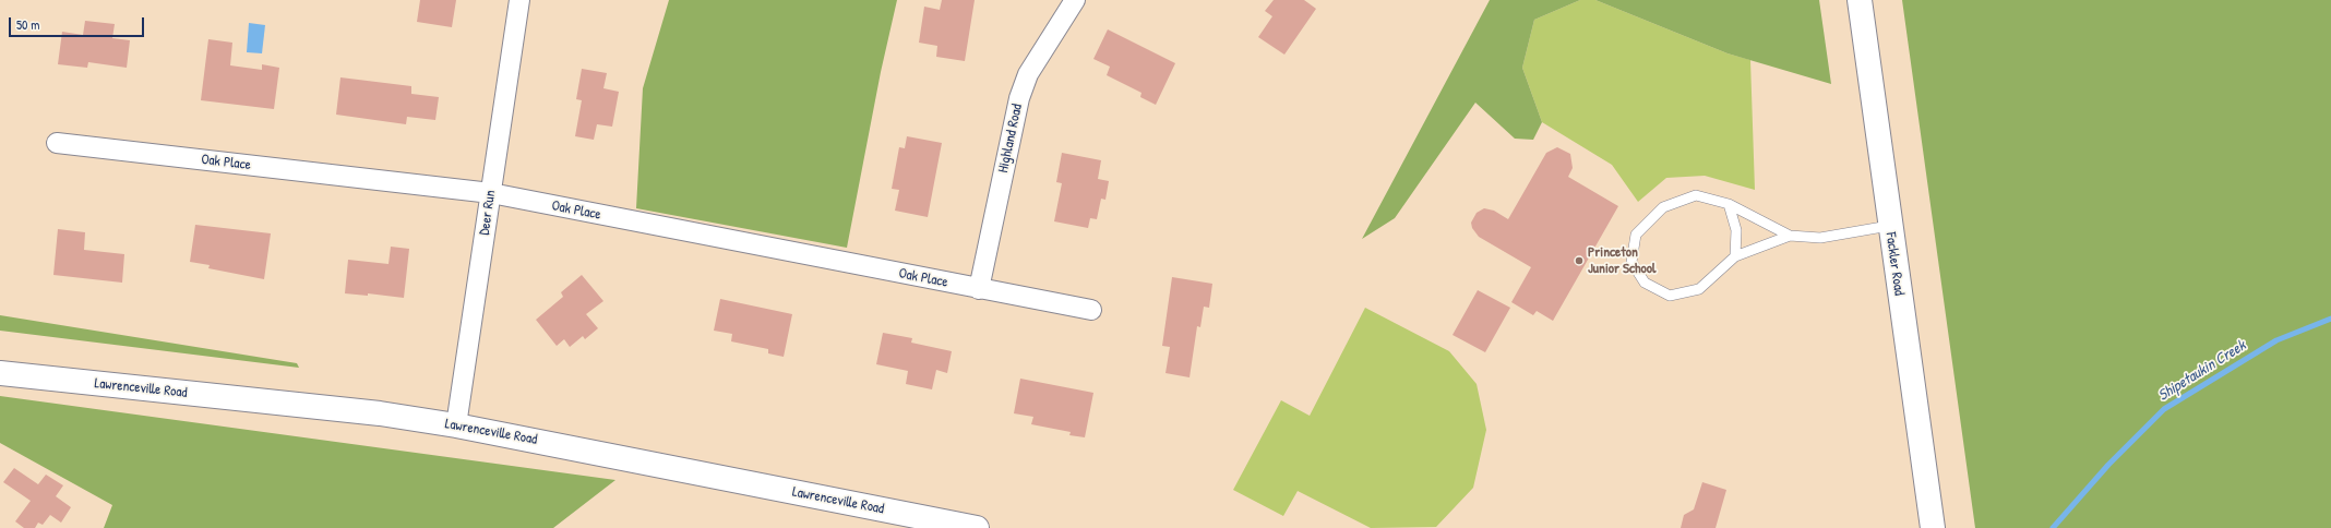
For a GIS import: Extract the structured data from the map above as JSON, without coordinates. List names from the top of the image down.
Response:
{
  "streets": {
    "main road": ["Fackler Road", "Lawrenceville Road"],
    "street": ["Highland Road", "Oak Place", "Deer Run"]
  },
  "crossings": [
    ["Highland Road", "Oak Place"],
    ["Oak Place", "Deer Run"],
    ["Deer Run", "Lawrenceville Road"]
  ],
  "water": ["Shipetaukin Creek"],
  "places": ["Princeton Junior School"],
  "scale_bar": "50 m"
}
